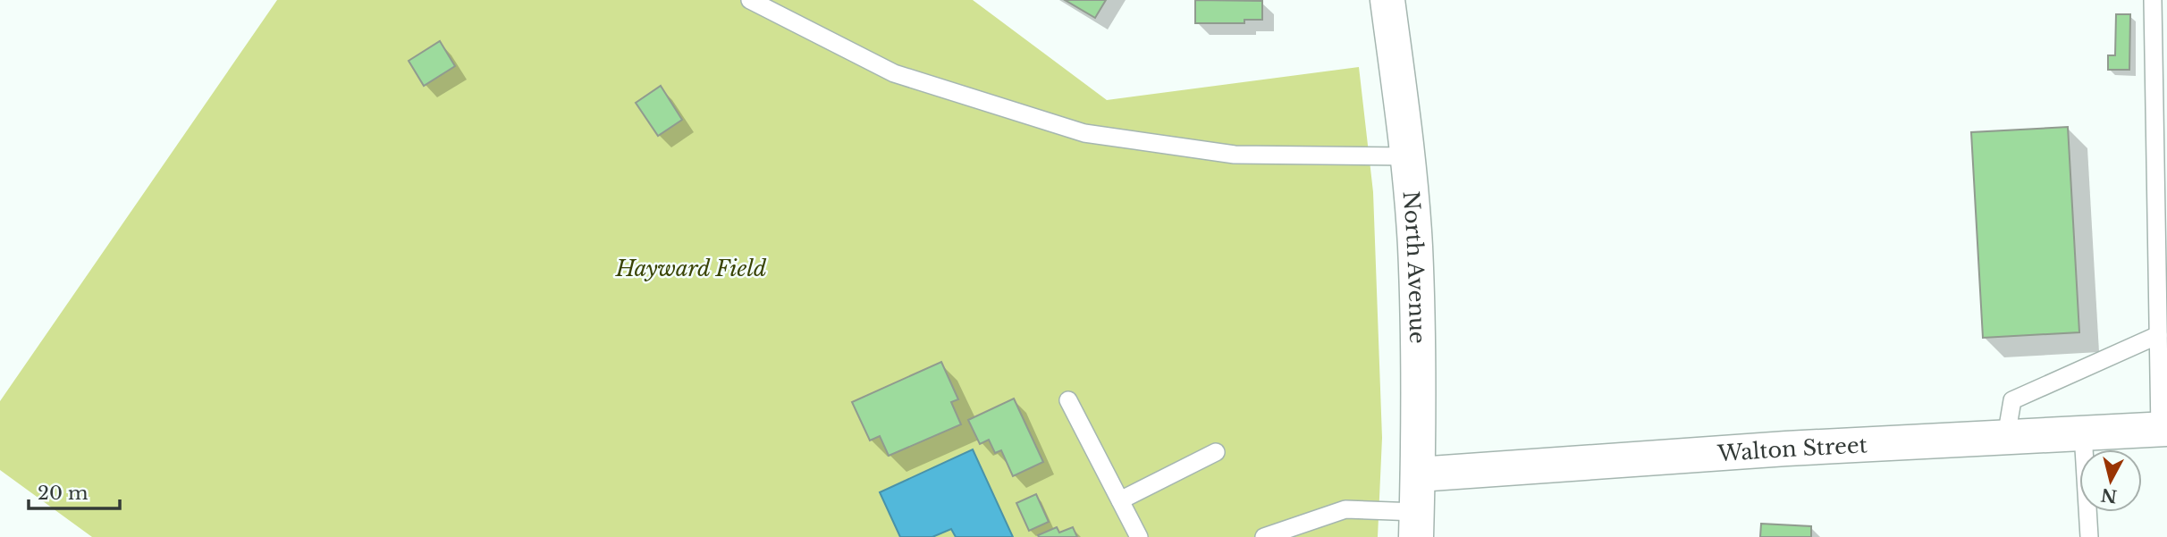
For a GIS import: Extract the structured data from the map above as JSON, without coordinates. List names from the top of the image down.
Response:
{
  "streets": {
    "street": ["North Avenue", "Walton Street"]
  },
  "crossings": [
    ["North Avenue", "Walton Street"]
  ],
  "parks": ["Hayward Field"],
  "scale_bar": "20 m",
  "north": "bottom"
}
